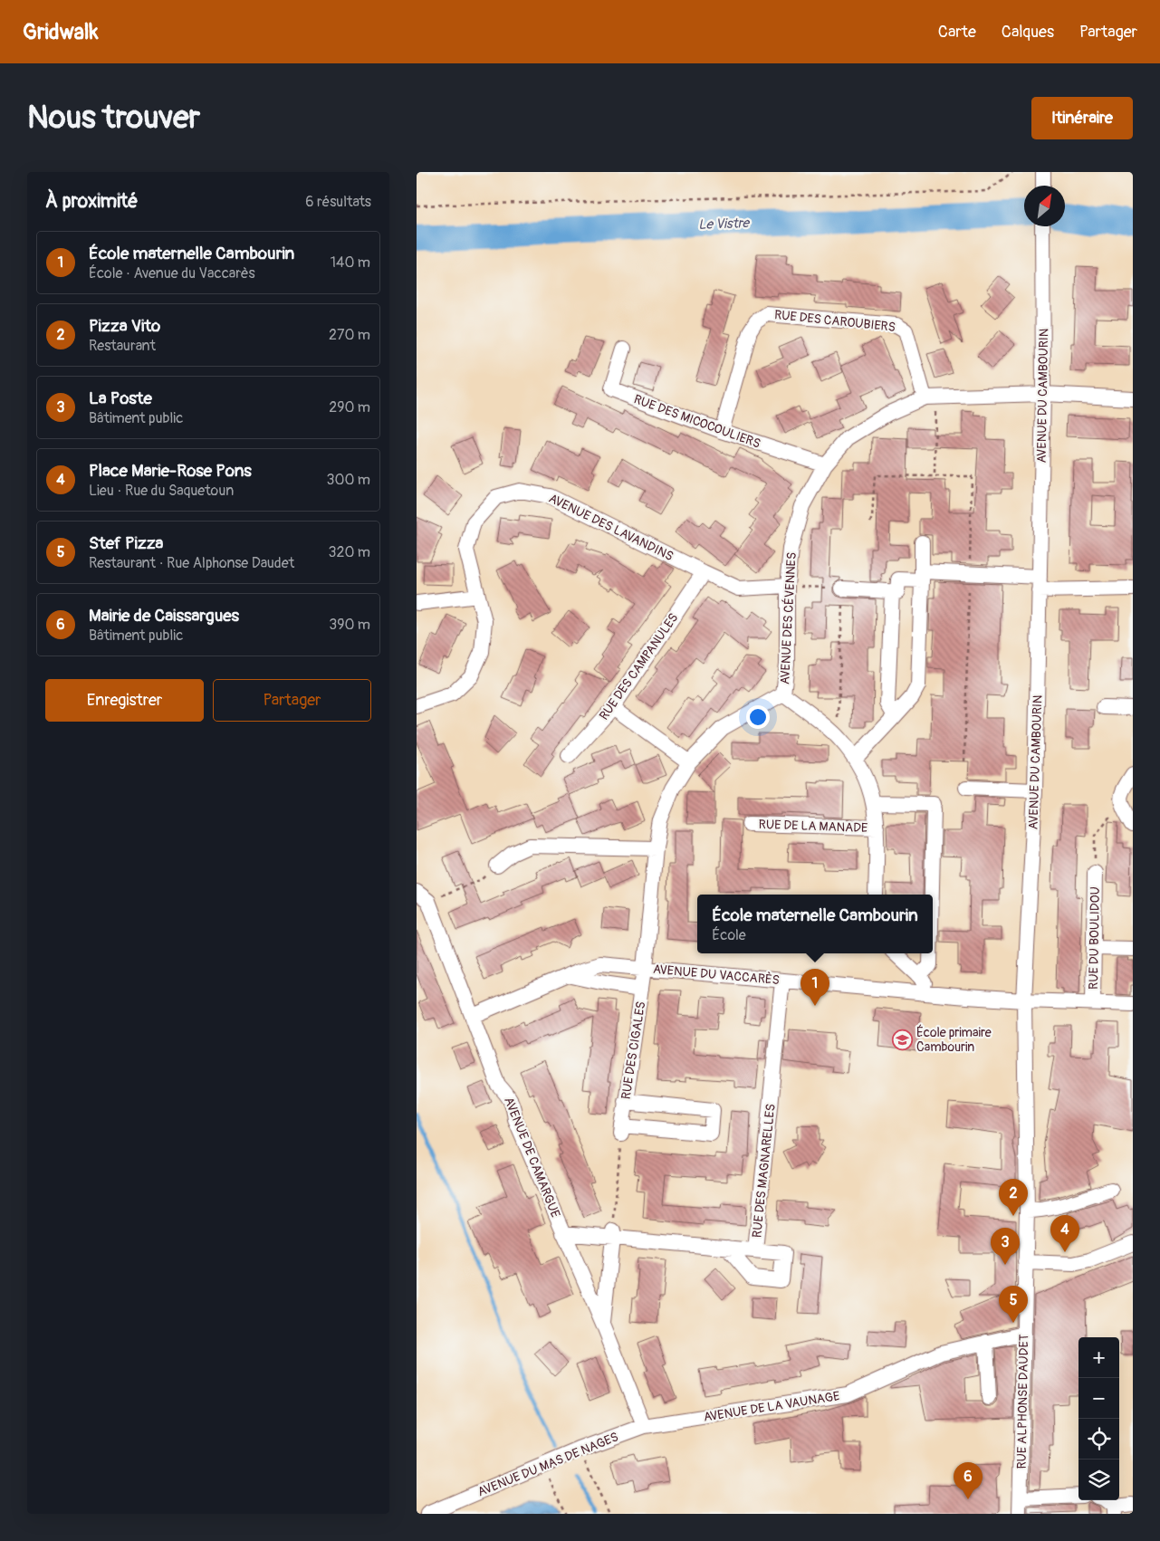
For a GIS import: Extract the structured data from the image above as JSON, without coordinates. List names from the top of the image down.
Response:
{
  "streets": {
    "street": [
      "RUE DES CAROUBIERS",
      "AVENUE DU CAMBOURIN",
      "RUE DES MICOCOULIERS",
      "AVENUE DES LAVANDINS",
      "AVENUE DES CÉVENNES",
      "RUE DES CAMPANULES",
      "RUE DE LA MANADE",
      "RUE DU BOULIDOU",
      "AVENUE DU VACCARÈS",
      "RUE DES CIGALES",
      "AVENUE DE CAMARGUE",
      "RUE DES MAGNARELLES",
      "RUE ALPHONSE DAUDET",
      "AVENUE DE LA VAUNAGE",
      "AVENUE DU MAS DE NAGES"
    ]
  },
  "crossings": [
    ["RUE DES CAROUBIERS", "RUE DES MICOCOULIERS"],
    ["RUE DES CAROUBIERS", "AVENUE DES CÉVENNES"],
    ["AVENUE DU CAMBOURIN", "AVENUE DES CÉVENNES"],
    ["AVENUE DU CAMBOURIN", "AVENUE DU VACCARÈS"],
    ["AVENUE DU CAMBOURIN", "RUE ALPHONSE DAUDET"],
    ["RUE DES MICOCOULIERS", "AVENUE DES CÉVENNES"],
    ["AVENUE DES LAVANDINS", "AVENUE DES CÉVENNES"],
    ["AVENUE DES LAVANDINS", "RUE DES CAMPANULES"],
    ["AVENUE DES CÉVENNES", "RUE DES CIGALES"],
    ["RUE DU BOULIDOU", "AVENUE DU VACCARÈS"],
    ["AVENUE DU VACCARÈS", "RUE DES CIGALES"],
    ["AVENUE DU VACCARÈS", "AVENUE DE CAMARGUE"],
    ["AVENUE DU VACCARÈS", "RUE DES MAGNARELLES"],
    ["AVENUE DE CAMARGUE", "RUE DES MAGNARELLES"],
    ["AVENUE DE CAMARGUE", "AVENUE DE LA VAUNAGE"],
    ["AVENUE DE CAMARGUE", "AVENUE DU MAS DE NAGES"],
    ["RUE ALPHONSE DAUDET", "AVENUE DE LA VAUNAGE"],
    ["AVENUE DE LA VAUNAGE", "AVENUE DU MAS DE NAGES"]
  ],
  "water": ["Le Vistre"],
  "places": {
    "school or university": ["École primaire Cambourin"]
  },
  "north": "top right",
  "page": {
    "header": "Gridwalk",
    "nav": ["Carte", "Calques", "Partager"],
    "buttons": [
      "Itinéraire",
      ["Enregistrer", "Partager"]
    ],
    "title": "Nous trouver",
    "heading": ["À proximité", "6 résultats"],
    "list": [
      {
        "mark": "1",
        "name": "École maternelle Cambourin",
        "note": "École · Avenue du Vaccarès",
        "value": "140 m"
      },
      {
        "mark": "2",
        "name": "Pizza Vito",
        "note": "Restaurant",
        "value": "270 m"
      },
      {
        "mark": "3",
        "name": "La Poste",
        "note": "Bâtiment public",
        "value": "290 m"
      },
      {
        "mark": "4",
        "name": "Place Marie-Rose Pons",
        "note": "Lieu · Rue du Saquetoun",
        "value": "300 m"
      },
      {
        "mark": "5",
        "name": "Stef Pizza",
        "note": "Restaurant · Rue Alphonse Daudet",
        "value": "320 m"
      },
      {
        "mark": "6",
        "name": "Mairie de Caissargues",
        "note": "Bâtiment public",
        "value": "390 m"
      }
    ],
    "popup": ["École maternelle Cambourin", "École"],
    "pins": [
      "1",
      "2",
      "4",
      "3",
      "5",
      "6"
    ],
    "map_buttons": ["+", "−"]
  }
}
